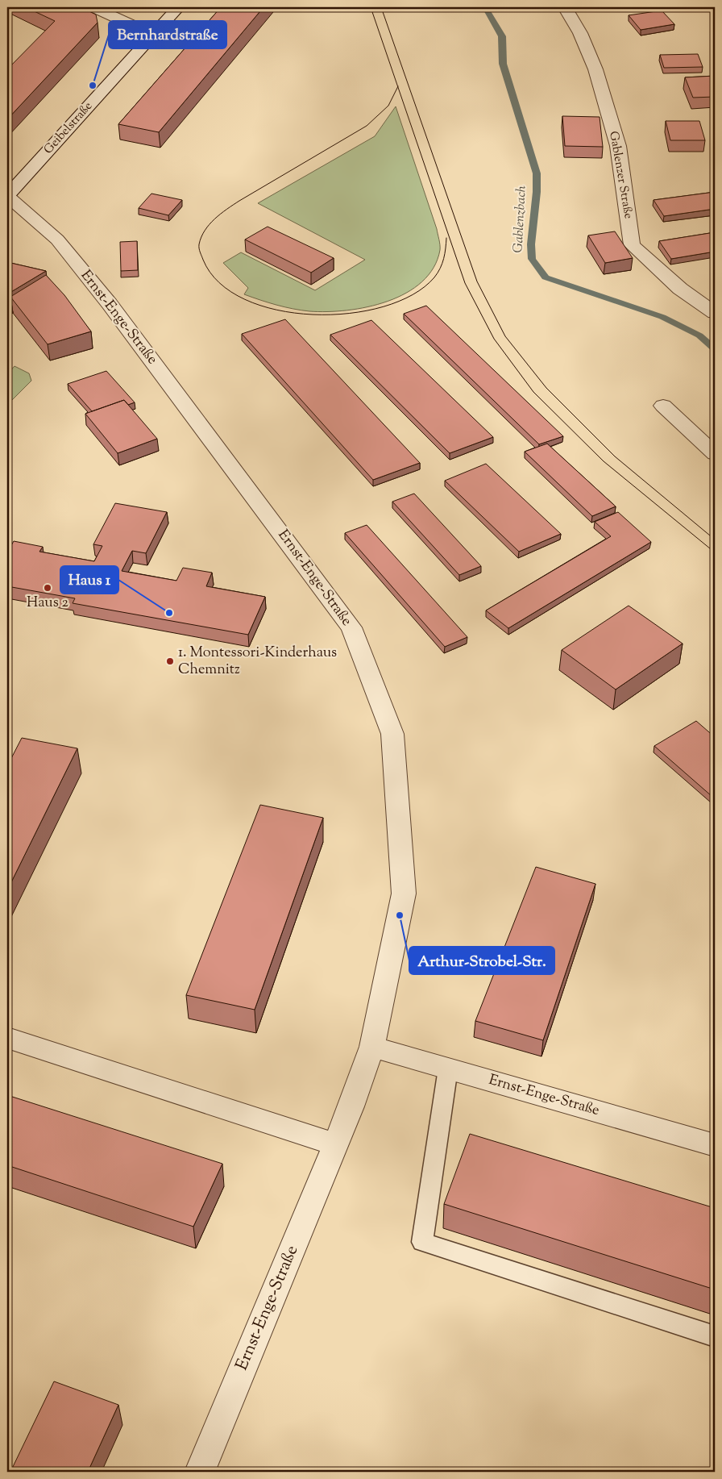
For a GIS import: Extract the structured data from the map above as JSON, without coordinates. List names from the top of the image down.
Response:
{
  "streets": {
    "street": ["Geibelstraße", "Gablenzer Straße", "Ernst-Enge-Straße"]
  },
  "crossings": [
    ["Geibelstraße", "Ernst-Enge-Straße"]
  ],
  "water": ["Gablenzbach"],
  "places": [
    "Bernhardstraße",
    "Haus 2",
    "Haus 1",
    "1. Montessori-Kinderhaus Chemnitz",
    "Arthur-Strobel-Str."
  ]
}
